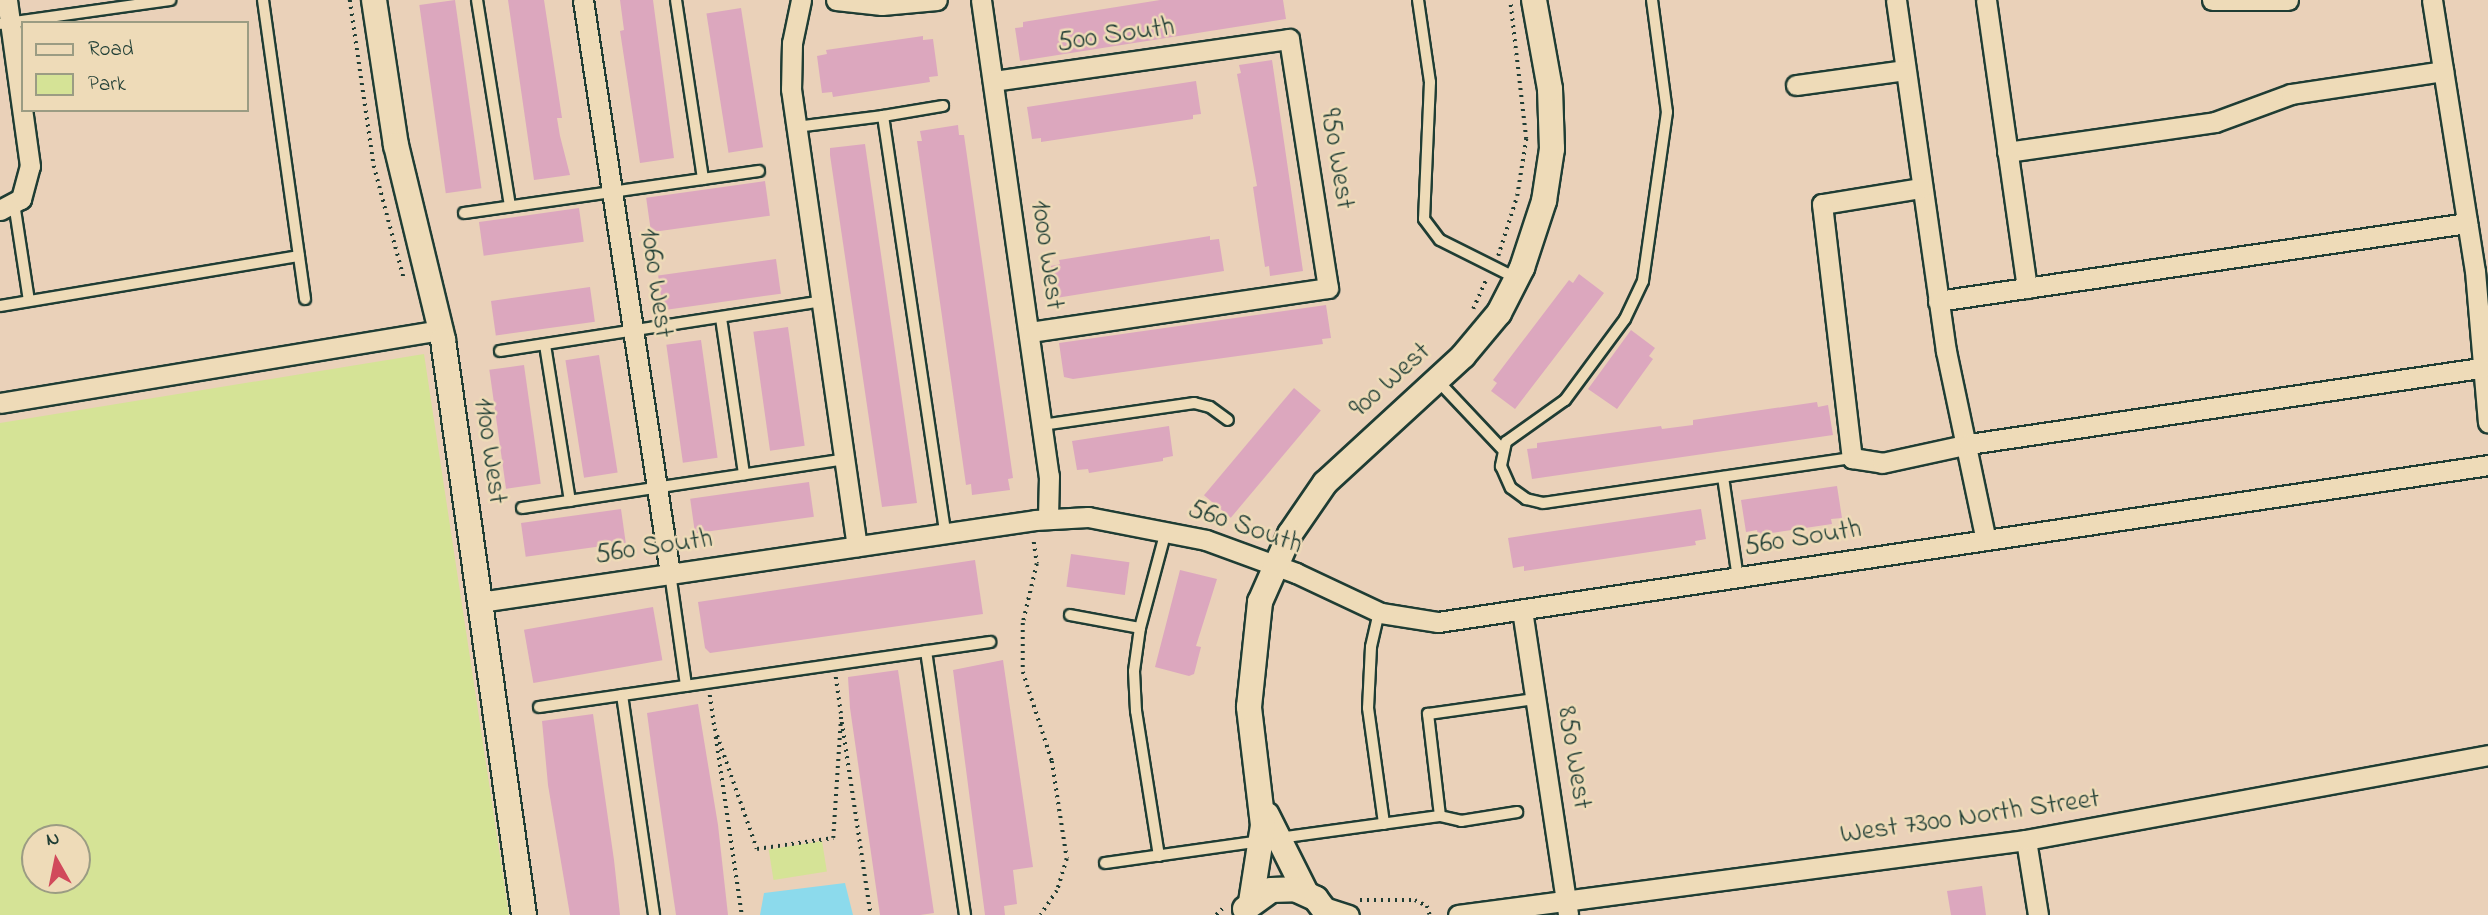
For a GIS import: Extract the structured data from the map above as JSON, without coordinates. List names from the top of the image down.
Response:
{
  "streets": {
    "street": [
      "500 South",
      "950 West",
      "1000 West",
      "1060 West",
      "900 West",
      "1100 West",
      "560 South",
      "850 West",
      "West 7300 North Street"
    ]
  },
  "crossings": [
    ["500 South", "950 West"],
    ["500 South", "1000 West"],
    ["950 West", "1000 West"],
    ["1000 West", "560 South"],
    ["1060 West", "560 South"],
    ["900 West", "560 South"],
    ["1100 West", "560 South"],
    ["560 South", "850 West"],
    ["850 West", "West 7300 North Street"]
  ],
  "legend": ["Road", "Park"],
  "north": "top"
}
